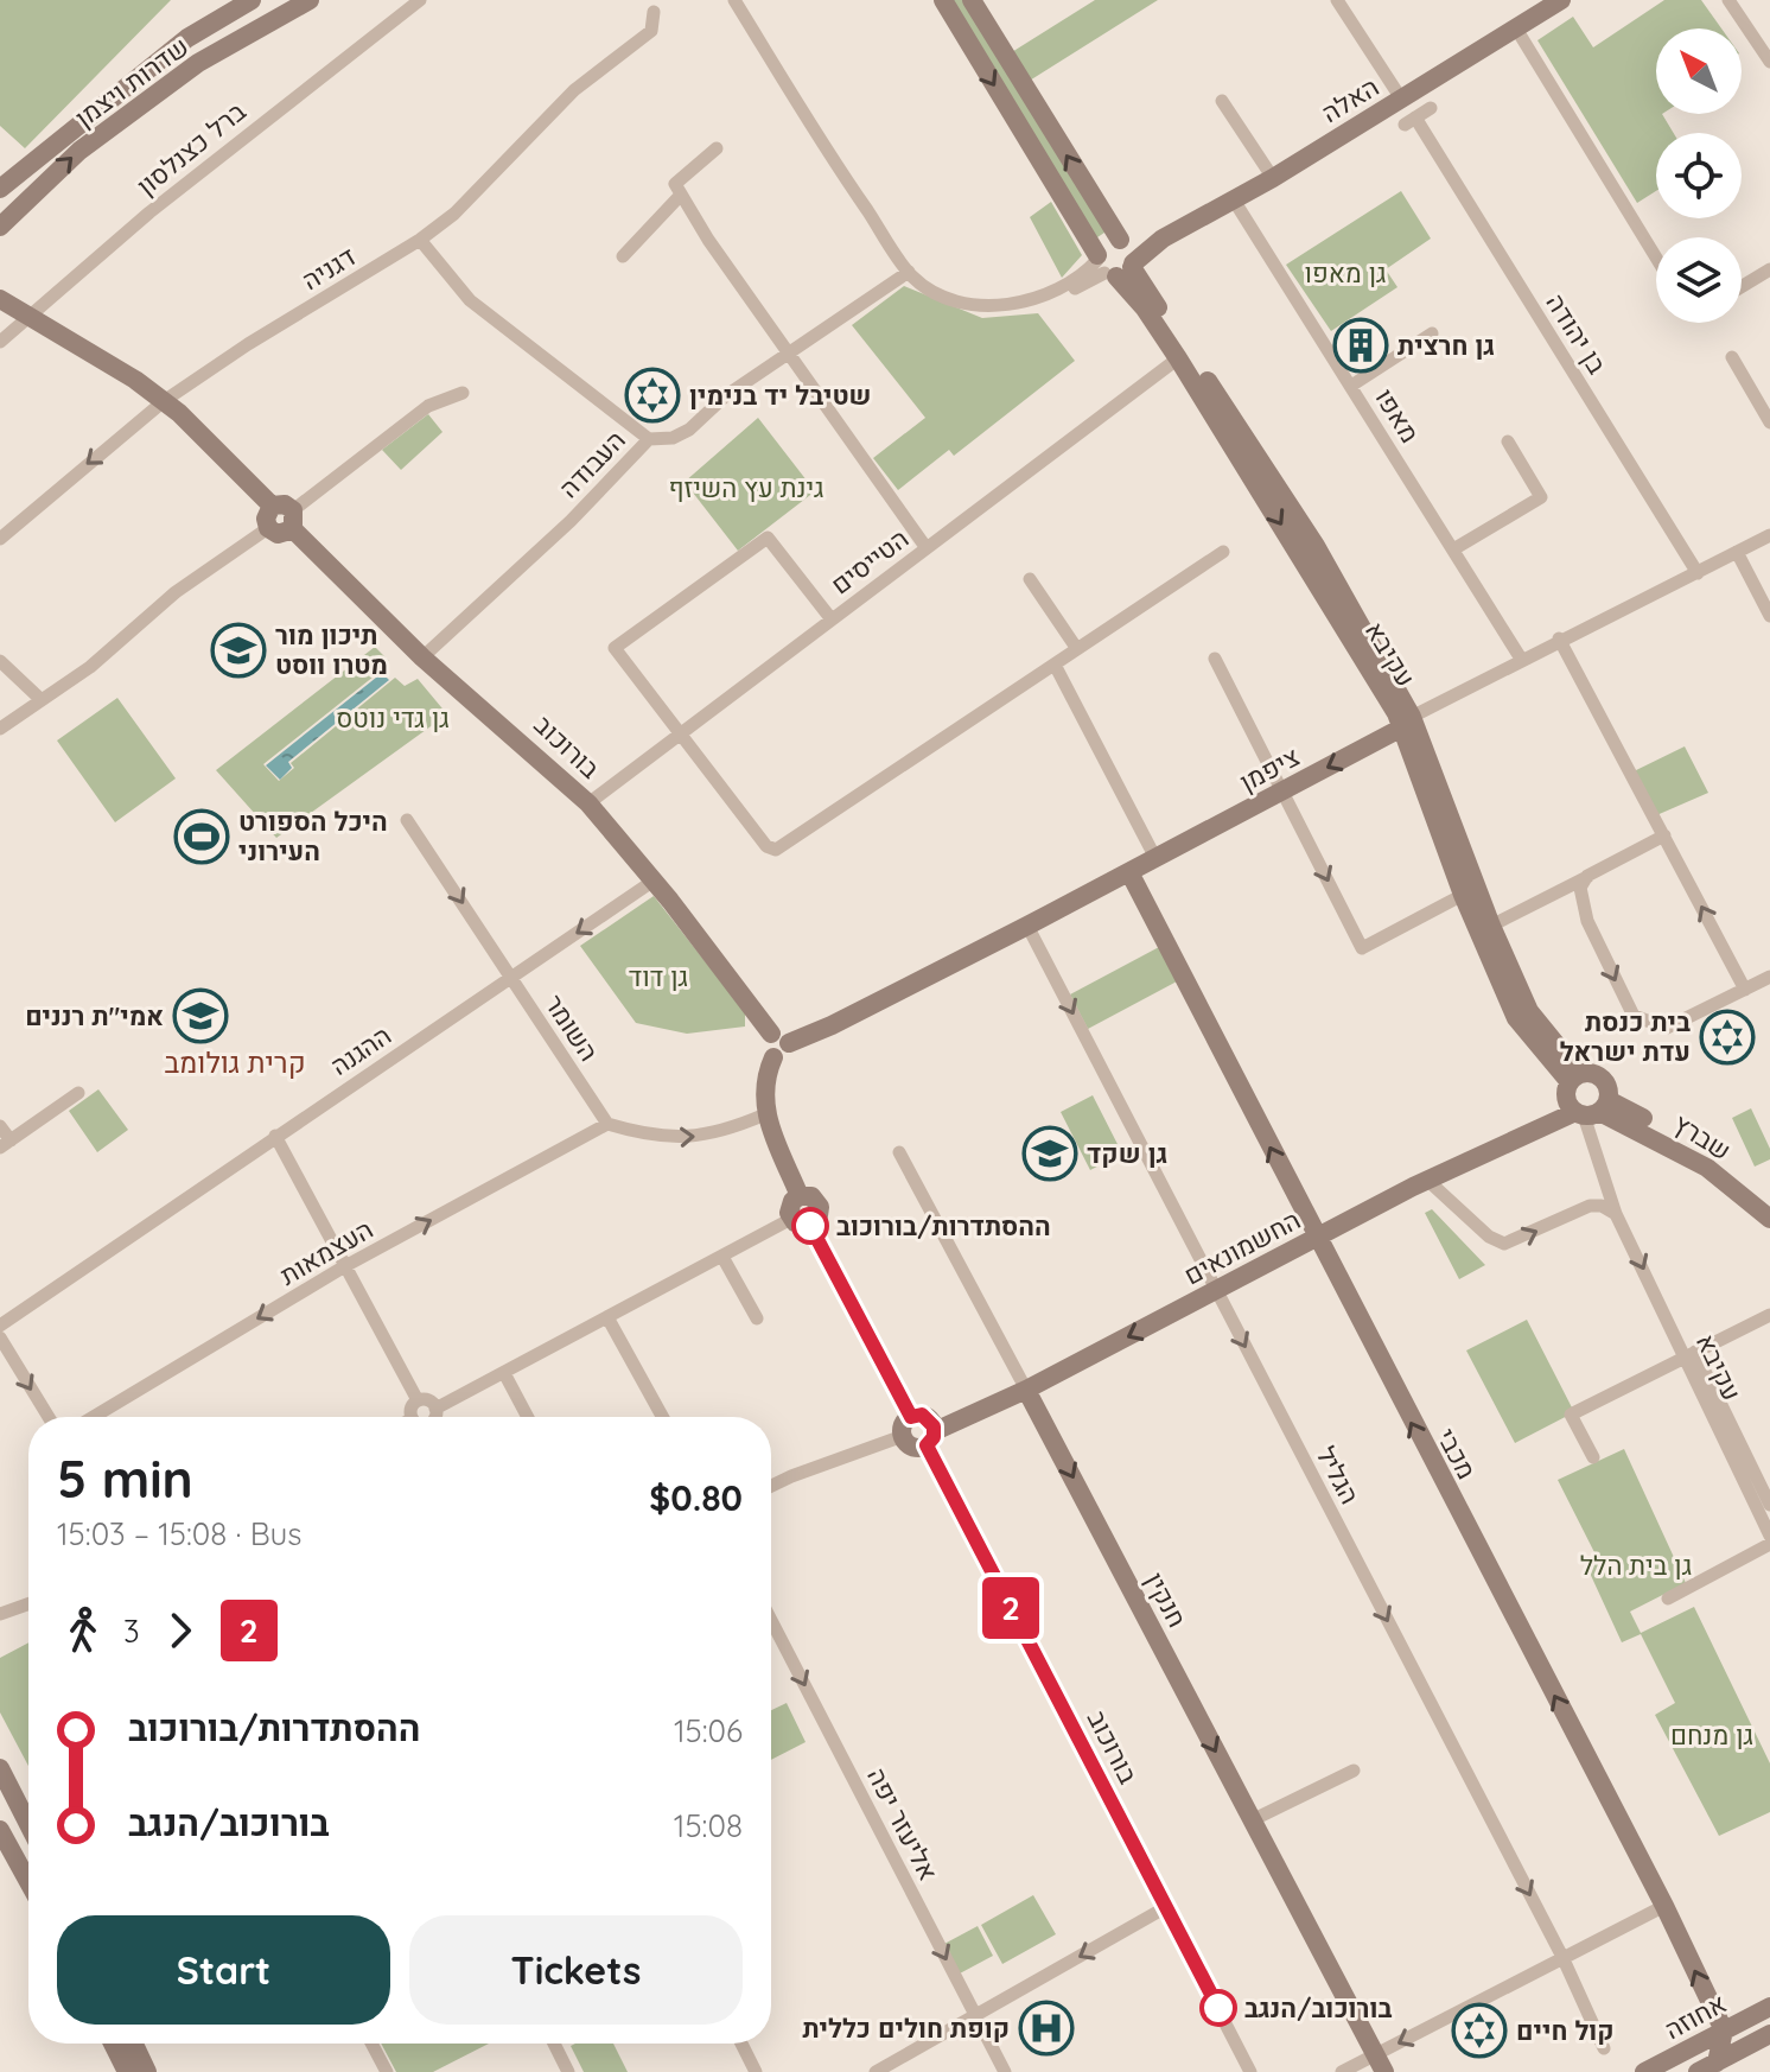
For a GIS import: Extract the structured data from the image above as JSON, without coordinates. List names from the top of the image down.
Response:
{
  "streets": {
    "street": [
      "שדרות ויצמן",
      "האלה",
      "ברל כצנלסון",
      "דגניה",
      "בן יהודה",
      "מאפו",
      "העבודה",
      "הטייסים",
      "עקיבא",
      "בורוכוב",
      "ציפמן",
      "השומר",
      "ההגנה",
      "שברץ",
      "החשמונאים",
      "העצמאות",
      "מכבי",
      "הגליל",
      "חנקין",
      "אליעזר יפה",
      "אחוזה"
    ]
  },
  "crossings": [
    ["האלה", "מאפו"],
    ["האלה", "עקיבא"],
    ["בן יהודה", "ציפמן"],
    ["מאפו", "ציפמן"],
    ["העבודה", "בורוכוב"],
    ["הטייסים", "עקיבא"],
    ["הטייסים", "בורוכוב"],
    ["עקיבא", "ציפמן"],
    ["עקיבא", "שברץ"],
    ["עקיבא", "החשמונאים"],
    ["בורוכוב", "ציפמן"],
    ["בורוכוב", "ההגנה"],
    ["בורוכוב", "החשמונאים"],
    ["ציפמן", "מכבי"],
    ["ציפמן", "הגליל"],
    ["השומר", "ההגנה"],
    ["השומר", "העצמאות"],
    ["שברץ", "החשמונאים"],
    ["החשמונאים", "מכבי"],
    ["החשמונאים", "הגליל"],
    ["החשמונאים", "חנקין"],
    ["מכבי", "אחוזה"]
  ],
  "one_way": [
    "השומר",
    "מכבי",
    "הגליל",
    "חנקין",
    "אליעזר יפה"
  ],
  "districts": ["קרית גולומב"],
  "parks": [
    "גן מאפו",
    "גינת עץ השיזף",
    "גן גדי נוטס",
    "גן דוד",
    "גן בית הלל",
    "גן מנחם"
  ],
  "places": {
    "building": ["גן חרצית"],
    "synagogue": ["שטיבל יד בנימין", "בית כנסת עדת ישראל", "קול חיים"],
    "school or university": ["תיכון מור מטרו ווסט", "אמי\"ת רננים", "גן שקד"],
    "sports": ["היכל הספורט העירוני"],
    "other": ["ההסתדרות/בורוכוב", "בורוכוב/הנגב"],
    "hospital": ["קופת חולים כללית"]
  },
  "lines": ["bus line 2"],
  "north": "top left",
  "page": {
    "on_map": "2",
    "heading": ["5 min", "15:03 – 15:08 · Bus", "$0.80"],
    "legs": ["3", "2"],
    "list": [
      {
        "name": "ההסתדרות/בורוכוב",
        "value": "15:06"
      },
      {
        "name": "בורוכוב/הנגב",
        "value": "15:08"
      }
    ],
    "buttons": ["Start", "Tickets"]
  }
}
